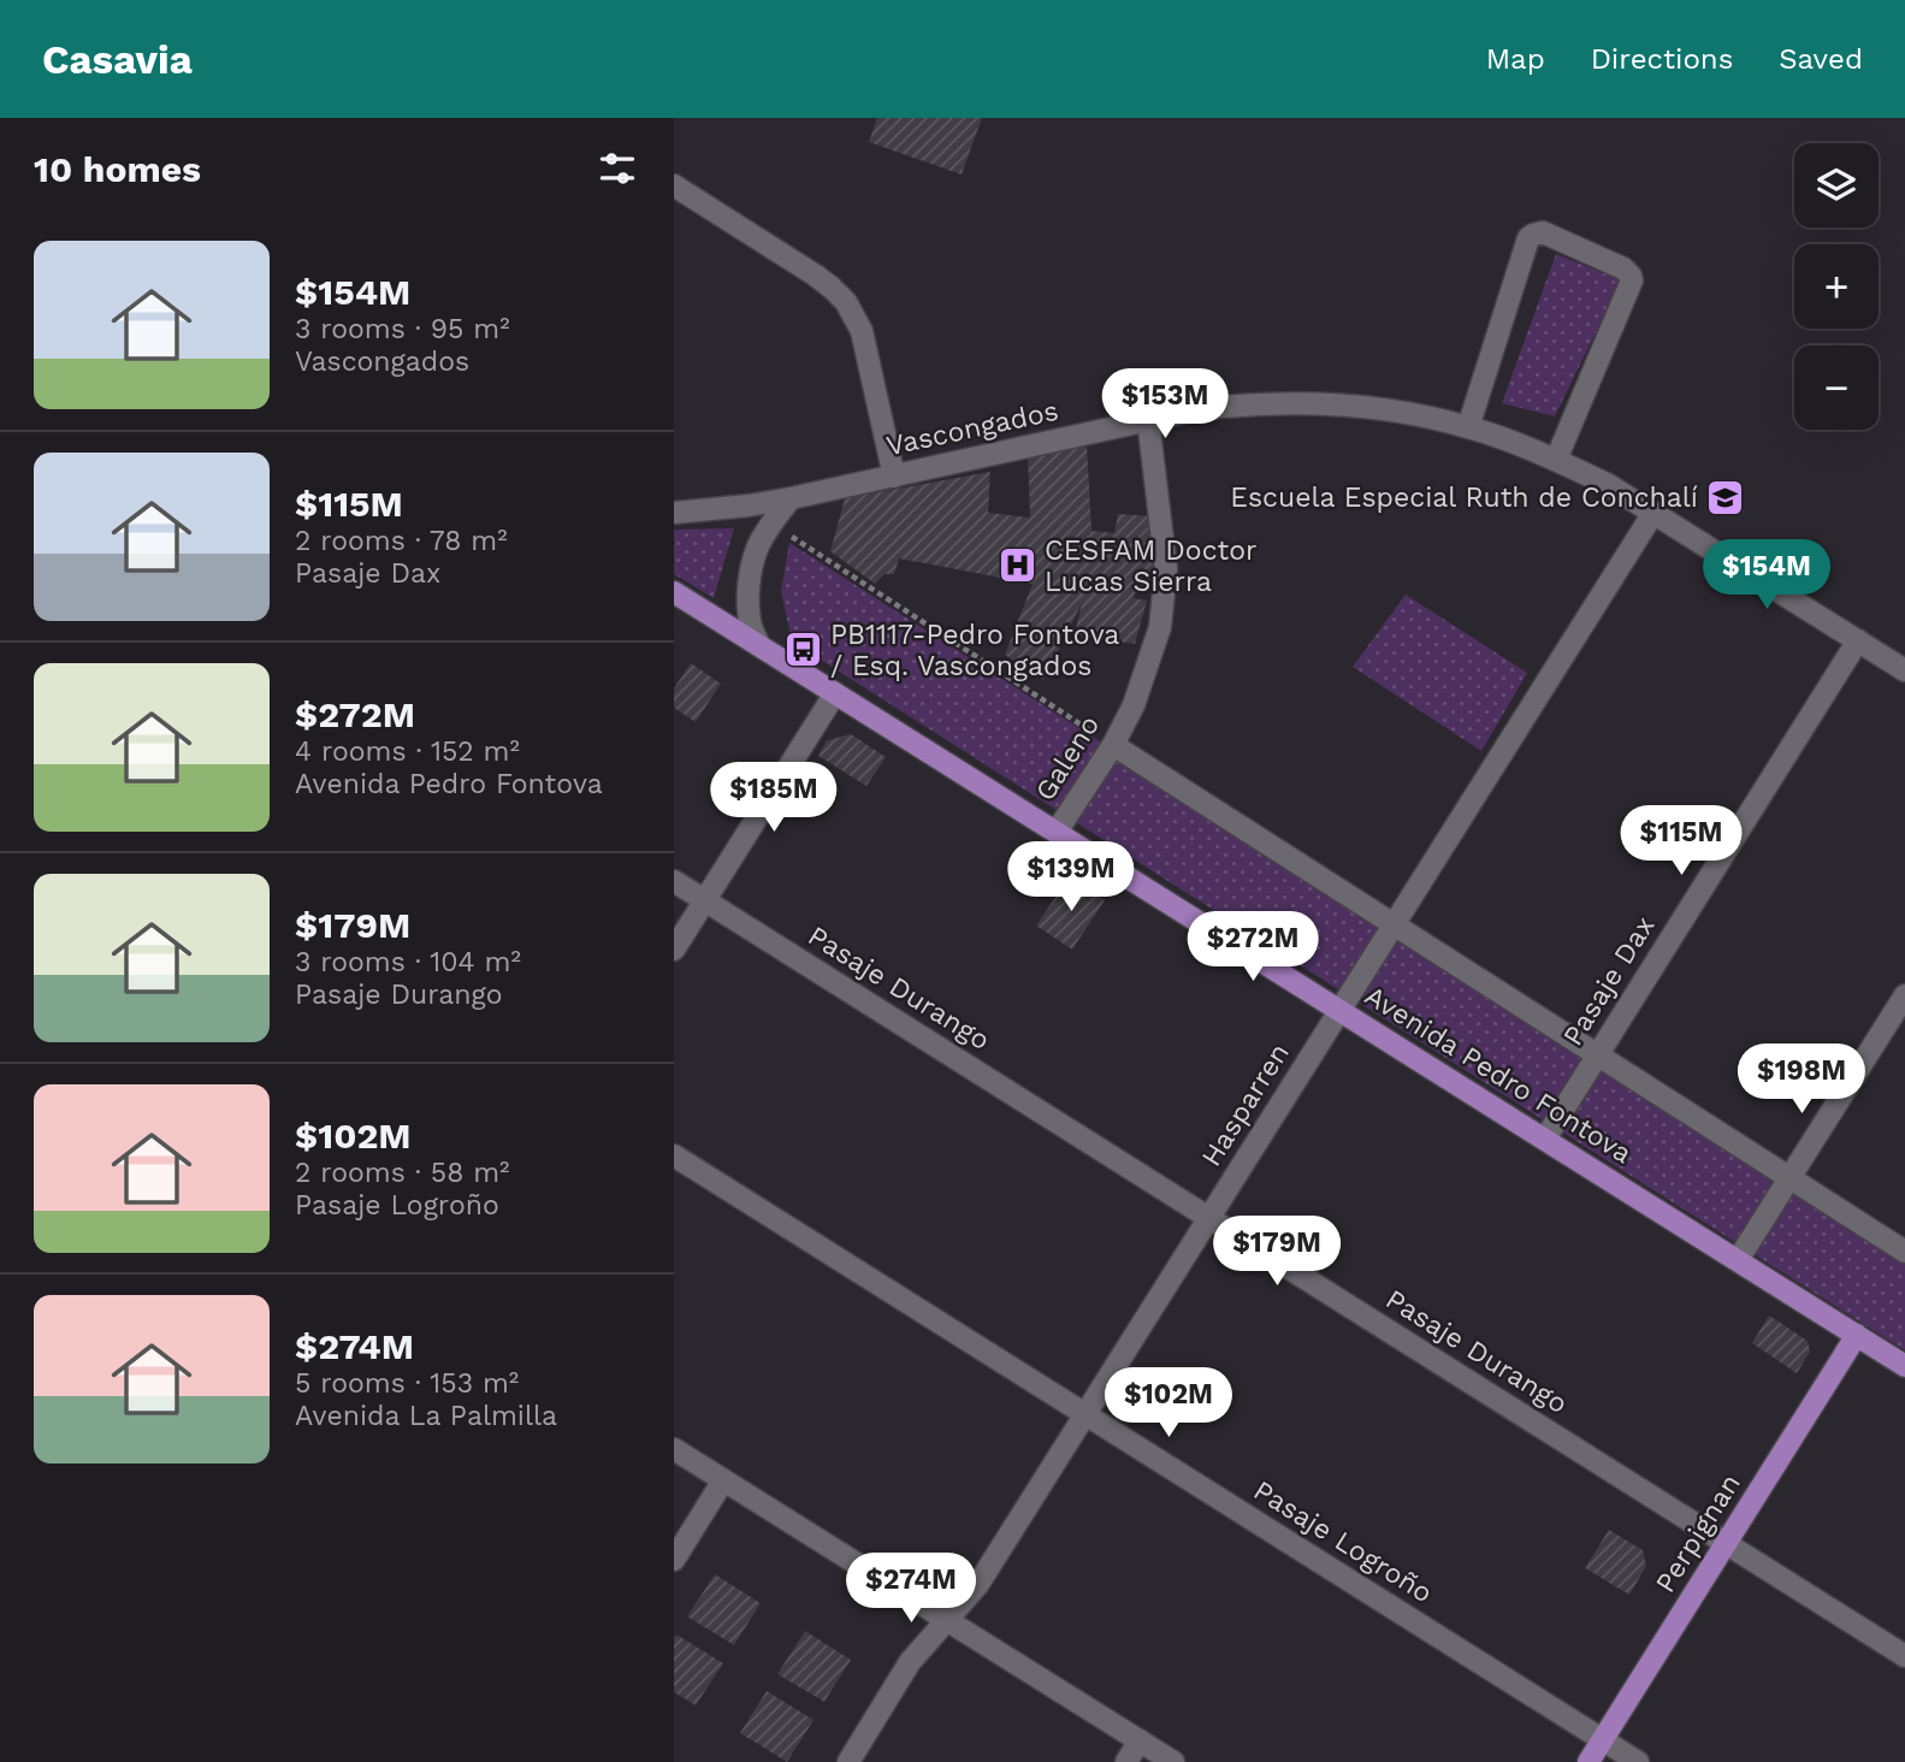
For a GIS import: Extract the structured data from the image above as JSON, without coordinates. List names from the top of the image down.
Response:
{
  "streets": {
    "main road": ["Avenida Pedro Fontova", "Perpignan"],
    "street": [
      "Vascongados",
      "Galeno",
      "Pasaje Dax",
      "Pasaje Durango",
      "Hasparren",
      "Pasaje Logroño"
    ]
  },
  "crossings": [
    ["Vascongados", "Galeno"],
    ["Vascongados", "Pasaje Dax"],
    ["Vascongados", "Hasparren"],
    ["Galeno", "Avenida Pedro Fontova"],
    ["Pasaje Dax", "Avenida Pedro Fontova"],
    ["Pasaje Durango", "Hasparren"],
    ["Pasaje Durango", "Perpignan"],
    ["Avenida Pedro Fontova", "Hasparren"],
    ["Avenida Pedro Fontova", "Perpignan"],
    ["Hasparren", "Pasaje Logroño"],
    ["Perpignan", "Pasaje Logroño"]
  ],
  "places": {
    "school or university": ["Escuela Especial Ruth de Conchalí"],
    "hospital": ["CESFAM Doctor Lucas Sierra"],
    "bus stop": ["PB1117-Pedro Fontova / Esq. Vascongados"]
  },
  "page": {
    "header": "Casavia",
    "nav": ["Map", "Directions", "Saved"],
    "heading": "10 homes",
    "map_buttons": ["+", "−"],
    "list": [
      {
        "name": "$154M",
        "note": "3 rooms · 95 m² · Vascongados"
      },
      {
        "name": "$115M",
        "note": "2 rooms · 78 m² · Pasaje Dax"
      },
      {
        "name": "$272M",
        "note": "4 rooms · 152 m² · Avenida Pedro Fontova"
      },
      {
        "name": "$179M",
        "note": "3 rooms · 104 m² · Pasaje Durango"
      },
      {
        "name": "$102M",
        "note": "2 rooms · 58 m² · Pasaje Logroño"
      },
      {
        "name": "$274M",
        "note": "5 rooms · 153 m² · Avenida La Palmilla"
      }
    ],
    "price": [
      "$153M",
      "$154M",
      "$185M",
      "$115M",
      "$139M",
      "$272M",
      "$198M",
      "$179M",
      "$102M",
      "$274M"
    ]
  }
}
